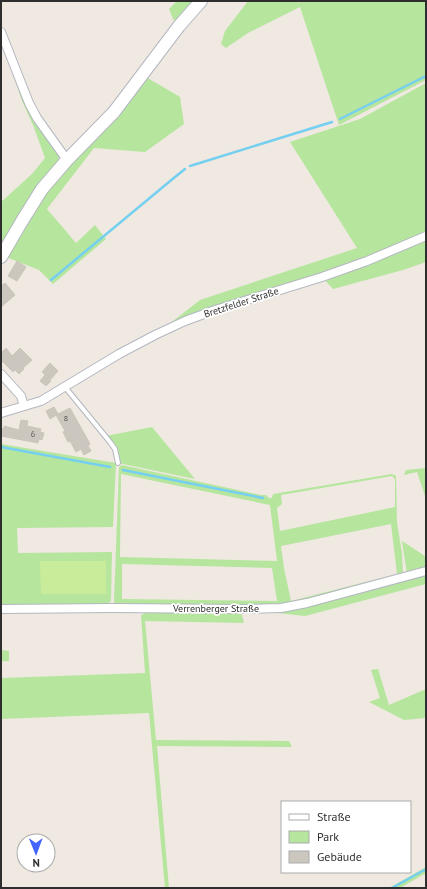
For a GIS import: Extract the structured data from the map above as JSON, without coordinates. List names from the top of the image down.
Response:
{
  "streets": {
    "street": ["Bretzfelder Straße", "Verrenberger Straße"]
  },
  "house_numbers": ["8", "6"],
  "legend": ["Straße", "Park", "Gebäude"],
  "north": "bottom"
}
